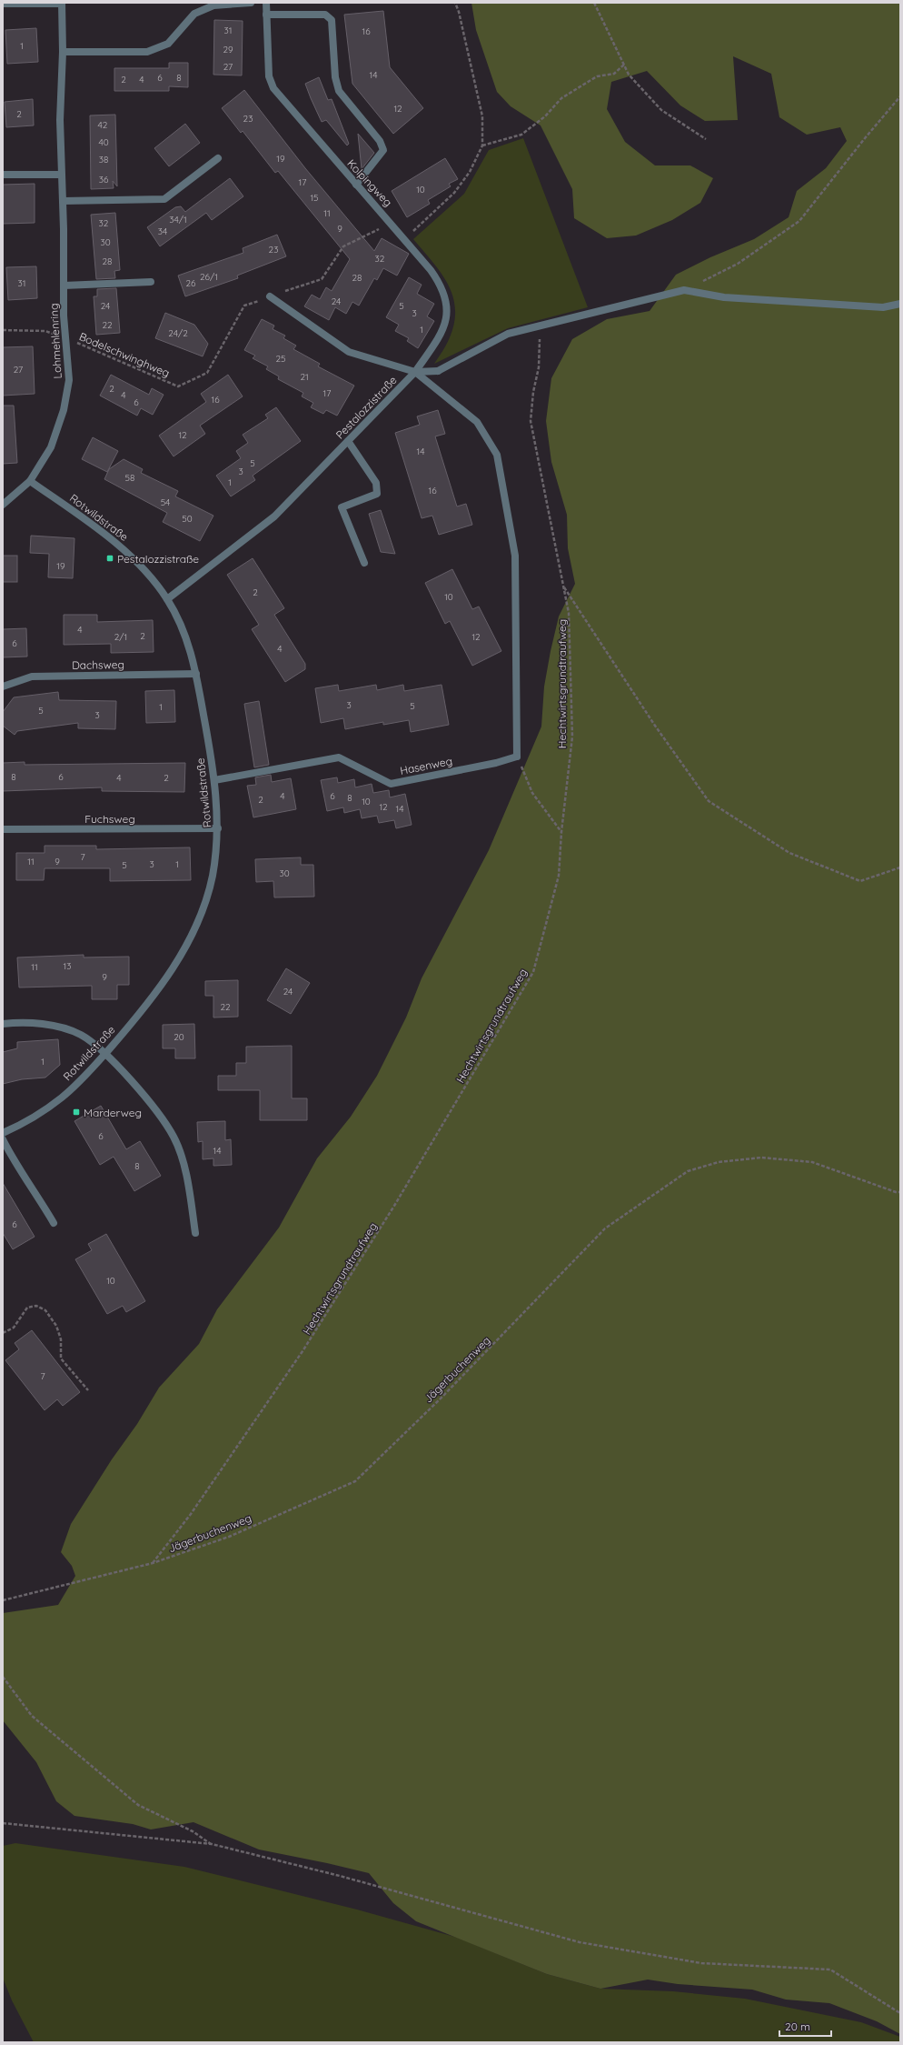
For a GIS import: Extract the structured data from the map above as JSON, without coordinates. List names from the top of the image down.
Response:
{
  "streets": {
    "street": [
      "Kolpingweg",
      "Lohmehlenring",
      "Pestalozzistraße",
      "Rotwildstraße",
      "Dachsweg",
      "Hasenweg",
      "Fuchsweg"
    ],
    "path": ["Bodelschwinghweg", "Hechtwirtsgrundtraufweg", "Jägerbuchenweg"]
  },
  "crossings": [
    ["Kolpingweg", "Pestalozzistraße"],
    ["Lohmehlenring", "Bodelschwinghweg"],
    ["Lohmehlenring", "Rotwildstraße"],
    ["Pestalozzistraße", "Rotwildstraße"],
    ["Pestalozzistraße", "Hechtwirtsgrundtraufweg"],
    ["Rotwildstraße", "Dachsweg"],
    ["Rotwildstraße", "Hasenweg"],
    ["Rotwildstraße", "Fuchsweg"],
    ["Hechtwirtsgrundtraufweg", "Jägerbuchenweg"]
  ],
  "places": {
    "transit": ["Pestalozzistraße", "Marderweg"]
  },
  "house_numbers": [
    "31",
    "16",
    "1",
    "29",
    "27",
    "14",
    "6",
    "8",
    "2",
    "4",
    "12",
    "2",
    "23",
    "42",
    "40",
    "19",
    "38",
    "36",
    "17",
    "10",
    "15",
    "11",
    "34/1",
    "32",
    "9",
    "34",
    "30",
    "23",
    "32",
    "28",
    "26/1",
    "28",
    "31",
    "26",
    "24",
    "24",
    "5",
    "3",
    "22",
    "1",
    "24/2",
    "25",
    "27",
    "21",
    "2",
    "17",
    "4",
    "16",
    "6",
    "12",
    "14",
    "5",
    "3",
    "58",
    "1",
    "16",
    "54",
    "50",
    "19",
    "2",
    "10",
    "4",
    "2",
    "2/1",
    "12",
    "6",
    "4",
    "3",
    "5",
    "1",
    "5",
    "3",
    "8",
    "6",
    "4",
    "2",
    "4",
    "6",
    "8",
    "2",
    "10",
    "12",
    "14",
    "7",
    "11",
    "9",
    "3",
    "1",
    "5",
    "30",
    "13",
    "11",
    "9",
    "24",
    "22",
    "20",
    "1",
    "6",
    "14",
    "8",
    "6",
    "10",
    "7"
  ],
  "scale_bar": "20 m"
}
